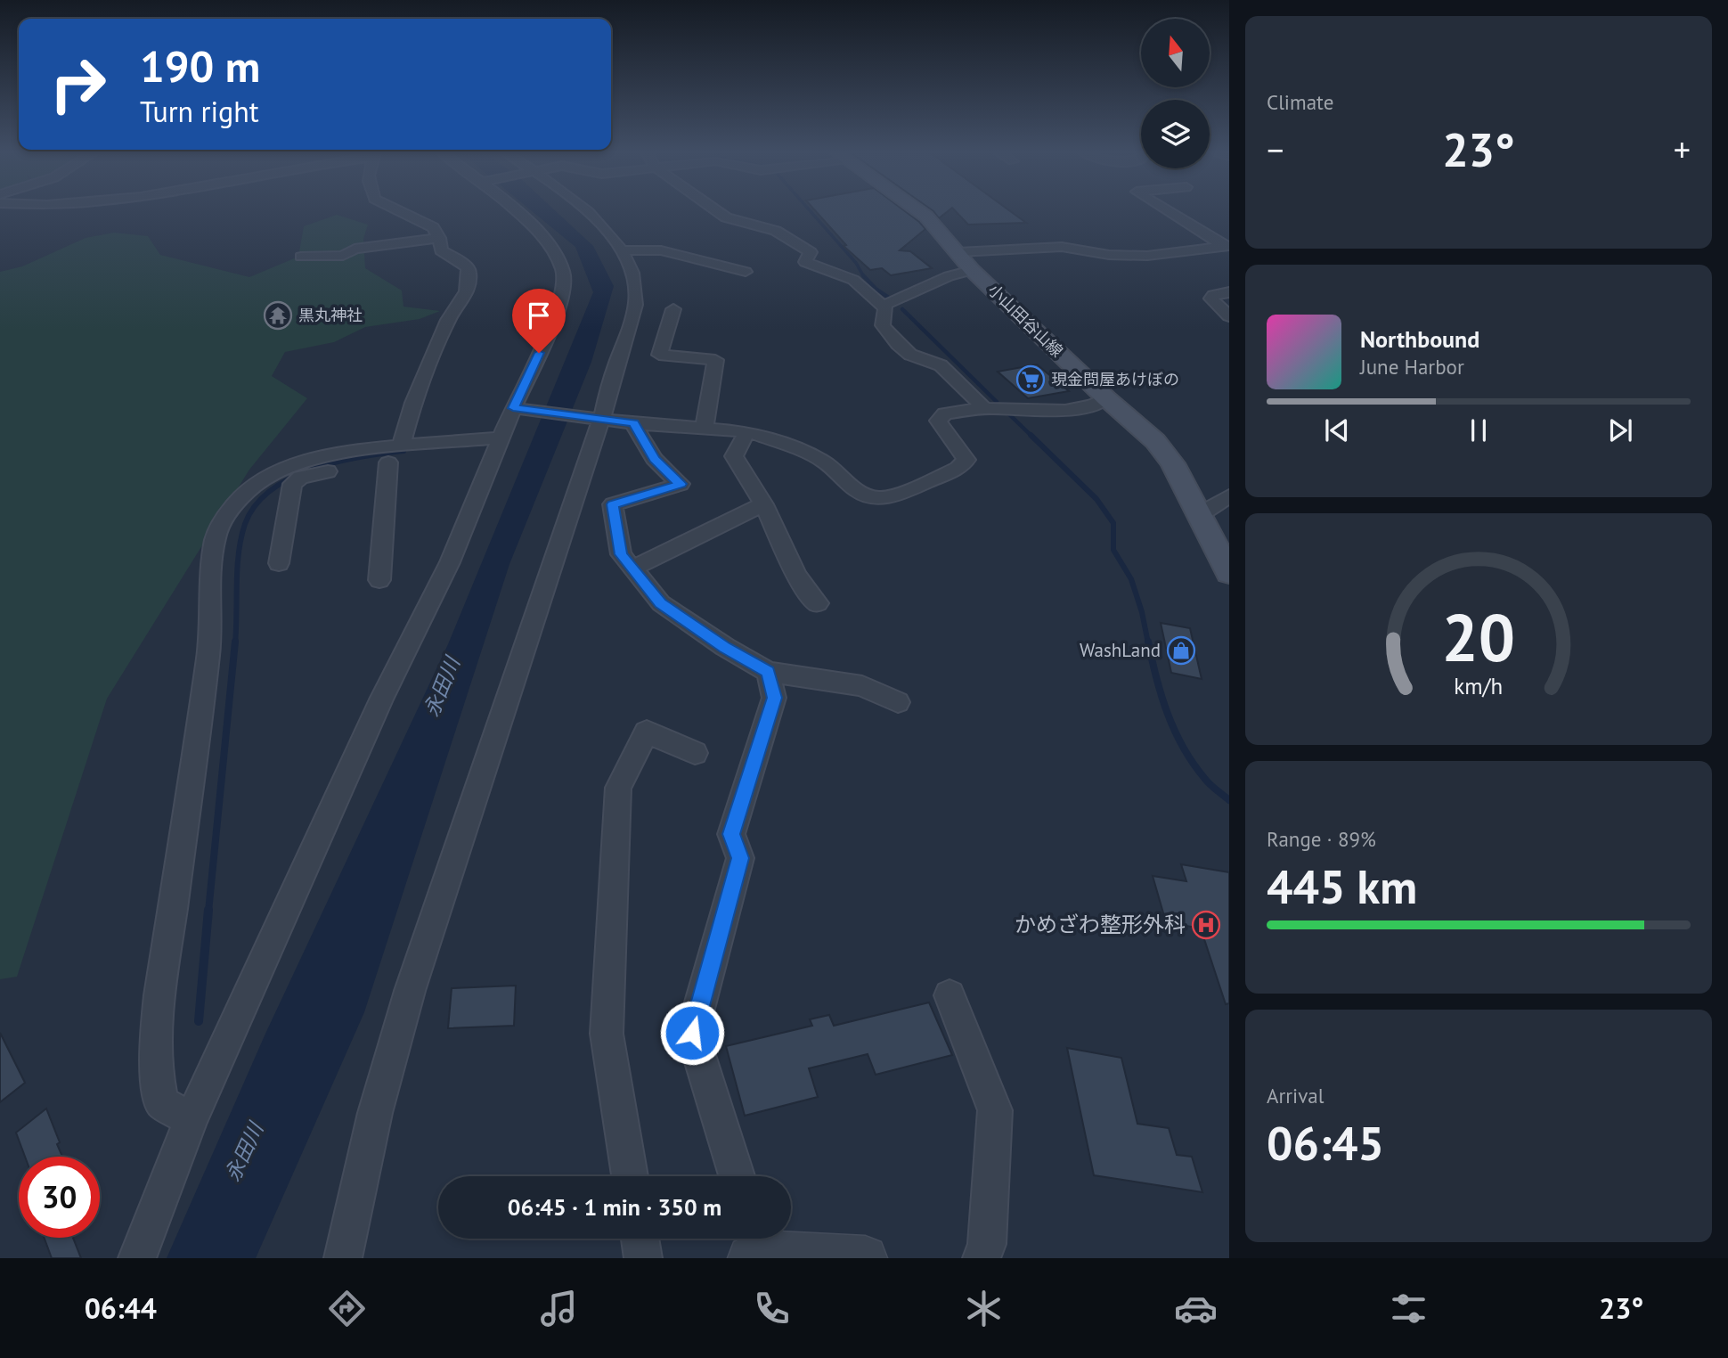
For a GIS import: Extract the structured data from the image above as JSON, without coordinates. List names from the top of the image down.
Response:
{
  "streets": {
    "main road": ["小山田谷山線"]
  },
  "water": ["永田川"],
  "places": {
    "temple": ["黒丸神社"],
    "supermarket": ["現金問屋あけぼの"],
    "shop": ["WashLand"],
    "hospital": ["かめざわ整形外科"]
  },
  "north": "top",
  "page": {
    "tile": [
      "Climate",
      ["Range · 89%", "445 km"],
      ["Arrival", "06:45"]
    ],
    "turn": ["190 m", "Turn right"],
    "heat": ["−", "23°", "+"],
    "song": ["Northbound", "June Harbor"],
    "limit": "30",
    "trip": "06:45 · 1 min · 350 m",
    "tabs": ["06:44", "23°"],
    "gauge": ["20", "km/h"]
  }
}
